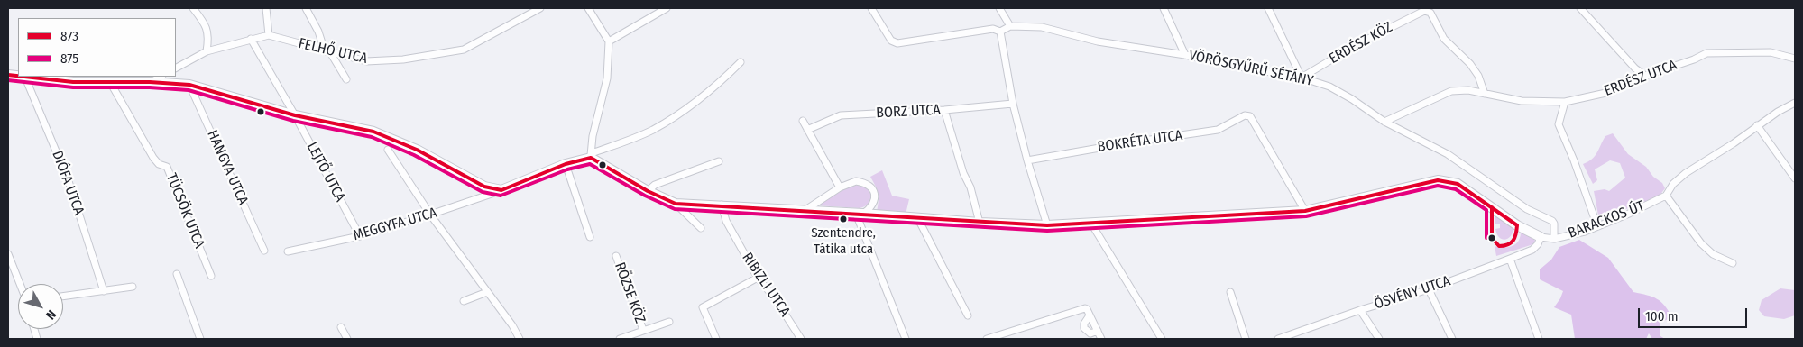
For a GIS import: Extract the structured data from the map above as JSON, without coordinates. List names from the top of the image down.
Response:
{
  "streets": {
    "street": [
      "ERDÉSZ KÖZ",
      "FELHŐ UTCA",
      "VÖRÖSGYŰRŰ SÉTÁNY",
      "ERDÉSZ UTCA",
      "BORZ UTCA",
      "BOKRÉTA UTCA",
      "HANGYA UTCA",
      "LEJTŐ UTCA",
      "DIÓFA UTCA",
      "TÜCSÖK UTCA",
      "BARACKOS ÚT",
      "MEGGYFA UTCA",
      "RIBIZLI UTCA",
      "RŐZSE KÖZ",
      "ÖSVÉNY UTCA"
    ]
  },
  "crossings": [
    ["ERDÉSZ KÖZ", "VÖRÖSGYŰRŰ SÉTÁNY"],
    ["ERDÉSZ KÖZ", "ERDÉSZ UTCA"],
    ["FELHŐ UTCA", "LEJTŐ UTCA"],
    ["VÖRÖSGYŰRŰ SÉTÁNY", "ERDÉSZ UTCA"],
    ["VÖRÖSGYŰRŰ SÉTÁNY", "BARACKOS ÚT"],
    ["BOKRÉTA UTCA", "BARACKOS ÚT"],
    ["LEJTŐ UTCA", "MEGGYFA UTCA"],
    ["BARACKOS ÚT", "RIBIZLI UTCA"],
    ["BARACKOS ÚT", "ÖSVÉNY UTCA"]
  ],
  "places": ["Szentendre, Tátika utca"],
  "lines": ["transit line 873", "transit line 875"],
  "legend": ["873", "875"],
  "scale_bar": "100 m",
  "north": "bottom right"
}
